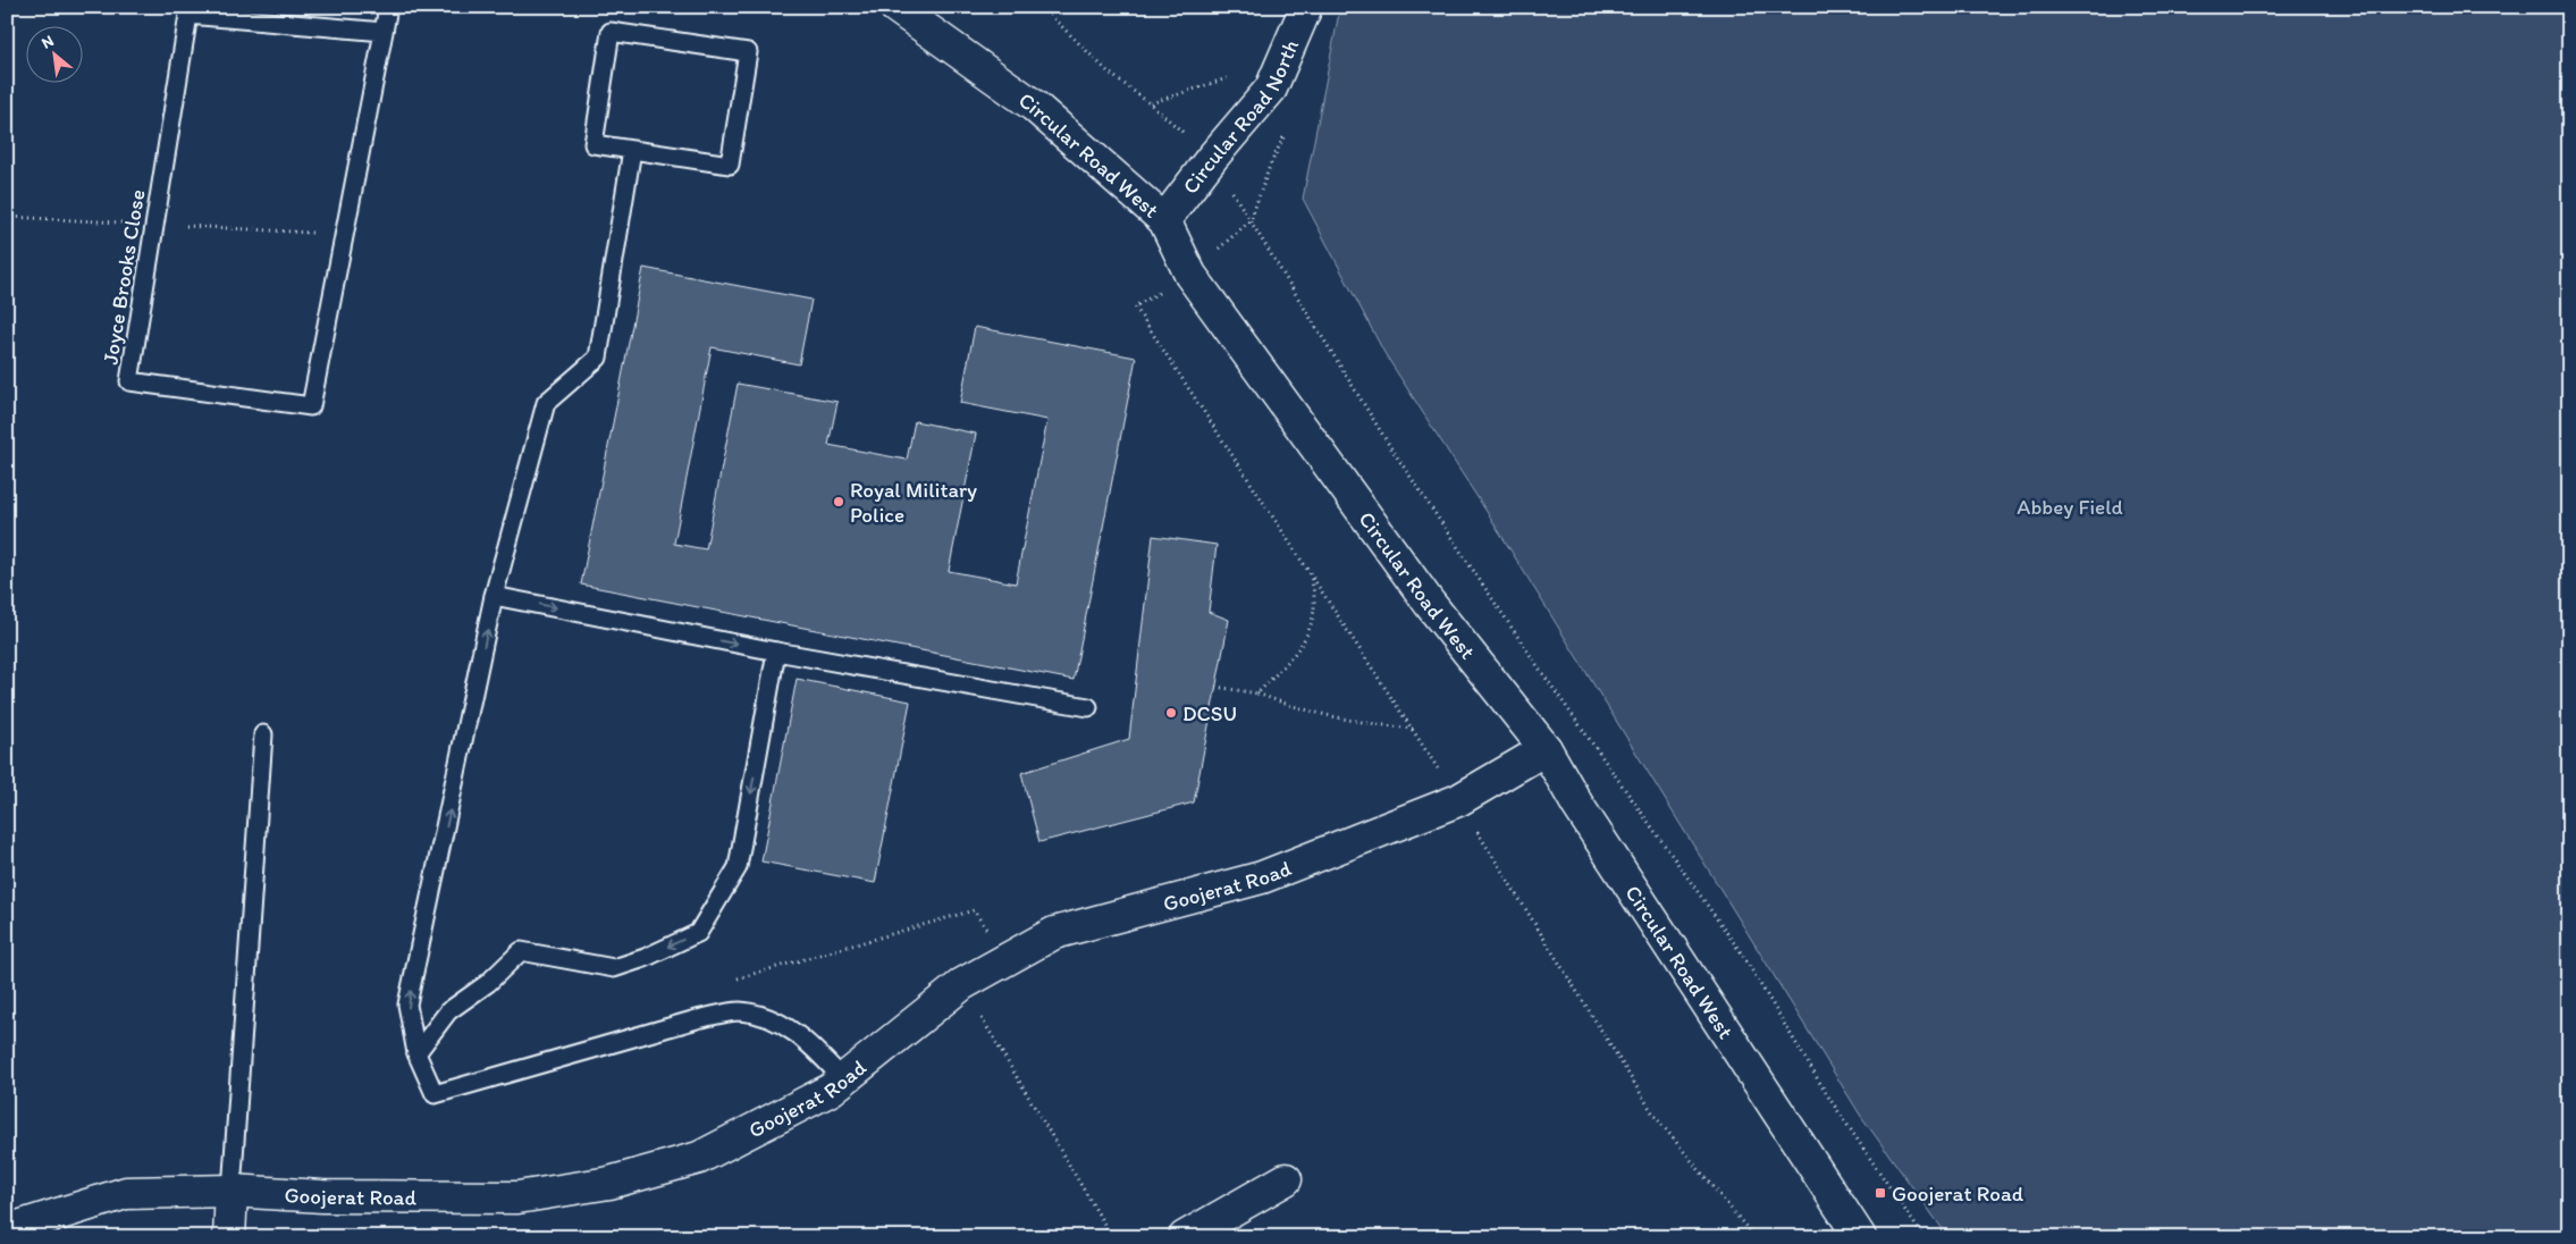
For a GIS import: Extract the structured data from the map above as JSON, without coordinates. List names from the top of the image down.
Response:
{
  "streets": {
    "street": ["Circular Road North", "Circular Road West", "Goojerat Road"],
    "lane": ["Joyce Brooks Close"]
  },
  "crossings": [
    ["Circular Road North", "Circular Road West"],
    ["Circular Road West", "Goojerat Road"]
  ],
  "parks": ["Abbey Field"],
  "places": {
    "other": ["Royal Military Police", "DCSU"],
    "transit": ["Goojerat Road"]
  },
  "north": "top left"
}
